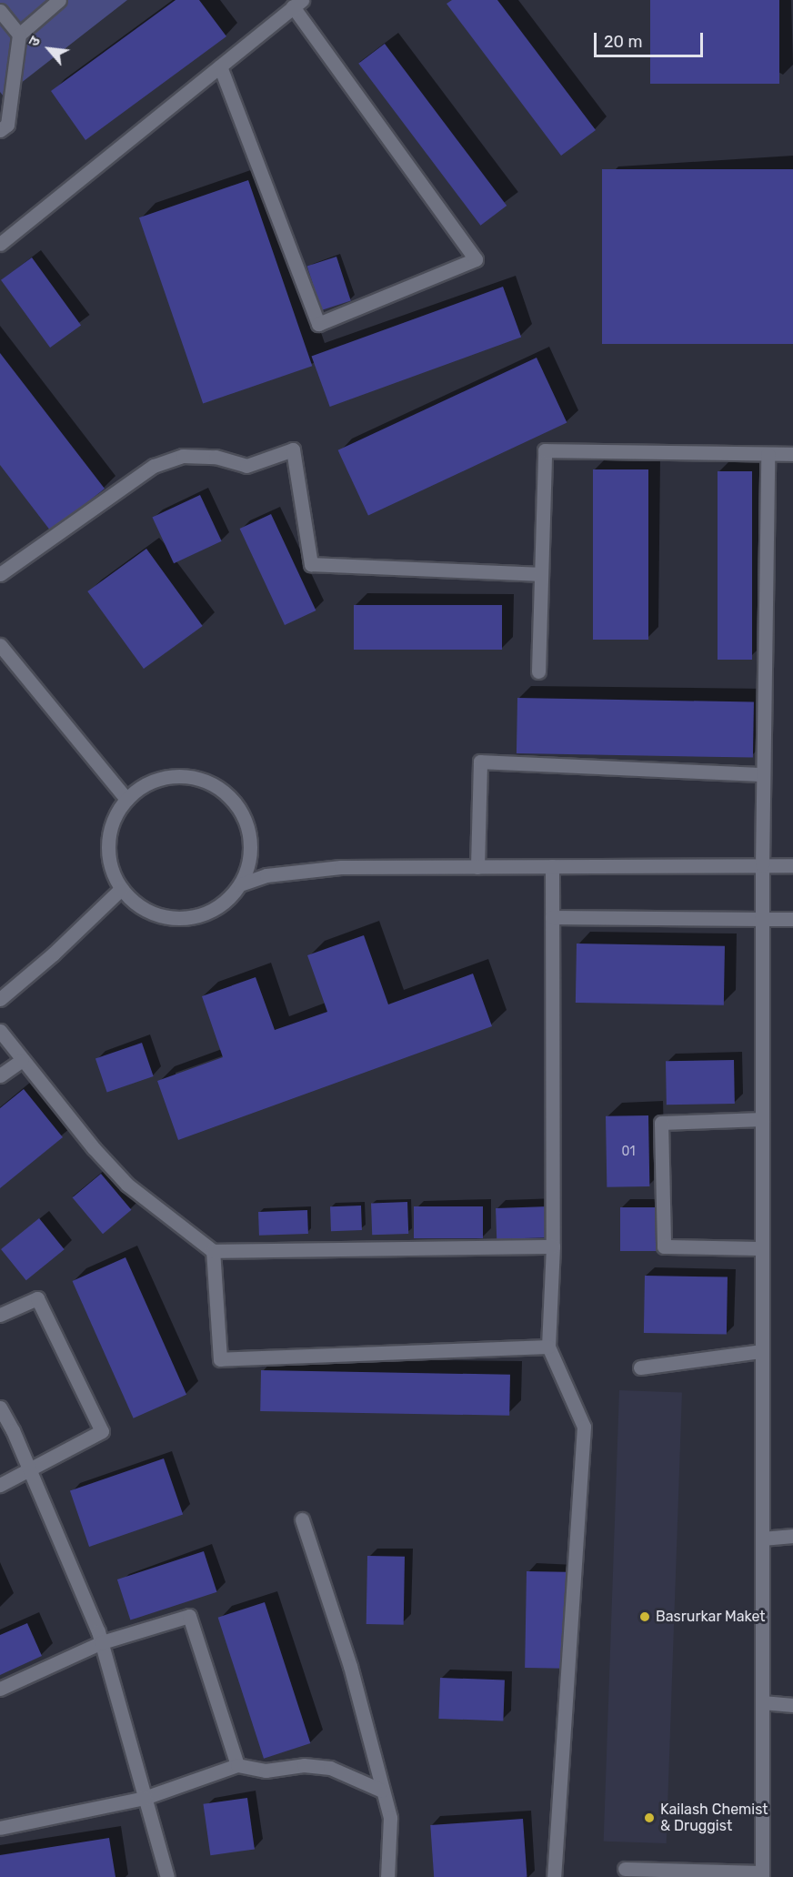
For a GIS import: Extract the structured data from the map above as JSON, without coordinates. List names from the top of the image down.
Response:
{
  "places": ["Basrurkar Maket", "Kailash Chemist & Druggist"],
  "house_numbers": ["01"],
  "scale_bar": "20 m",
  "north": "top left"
}
